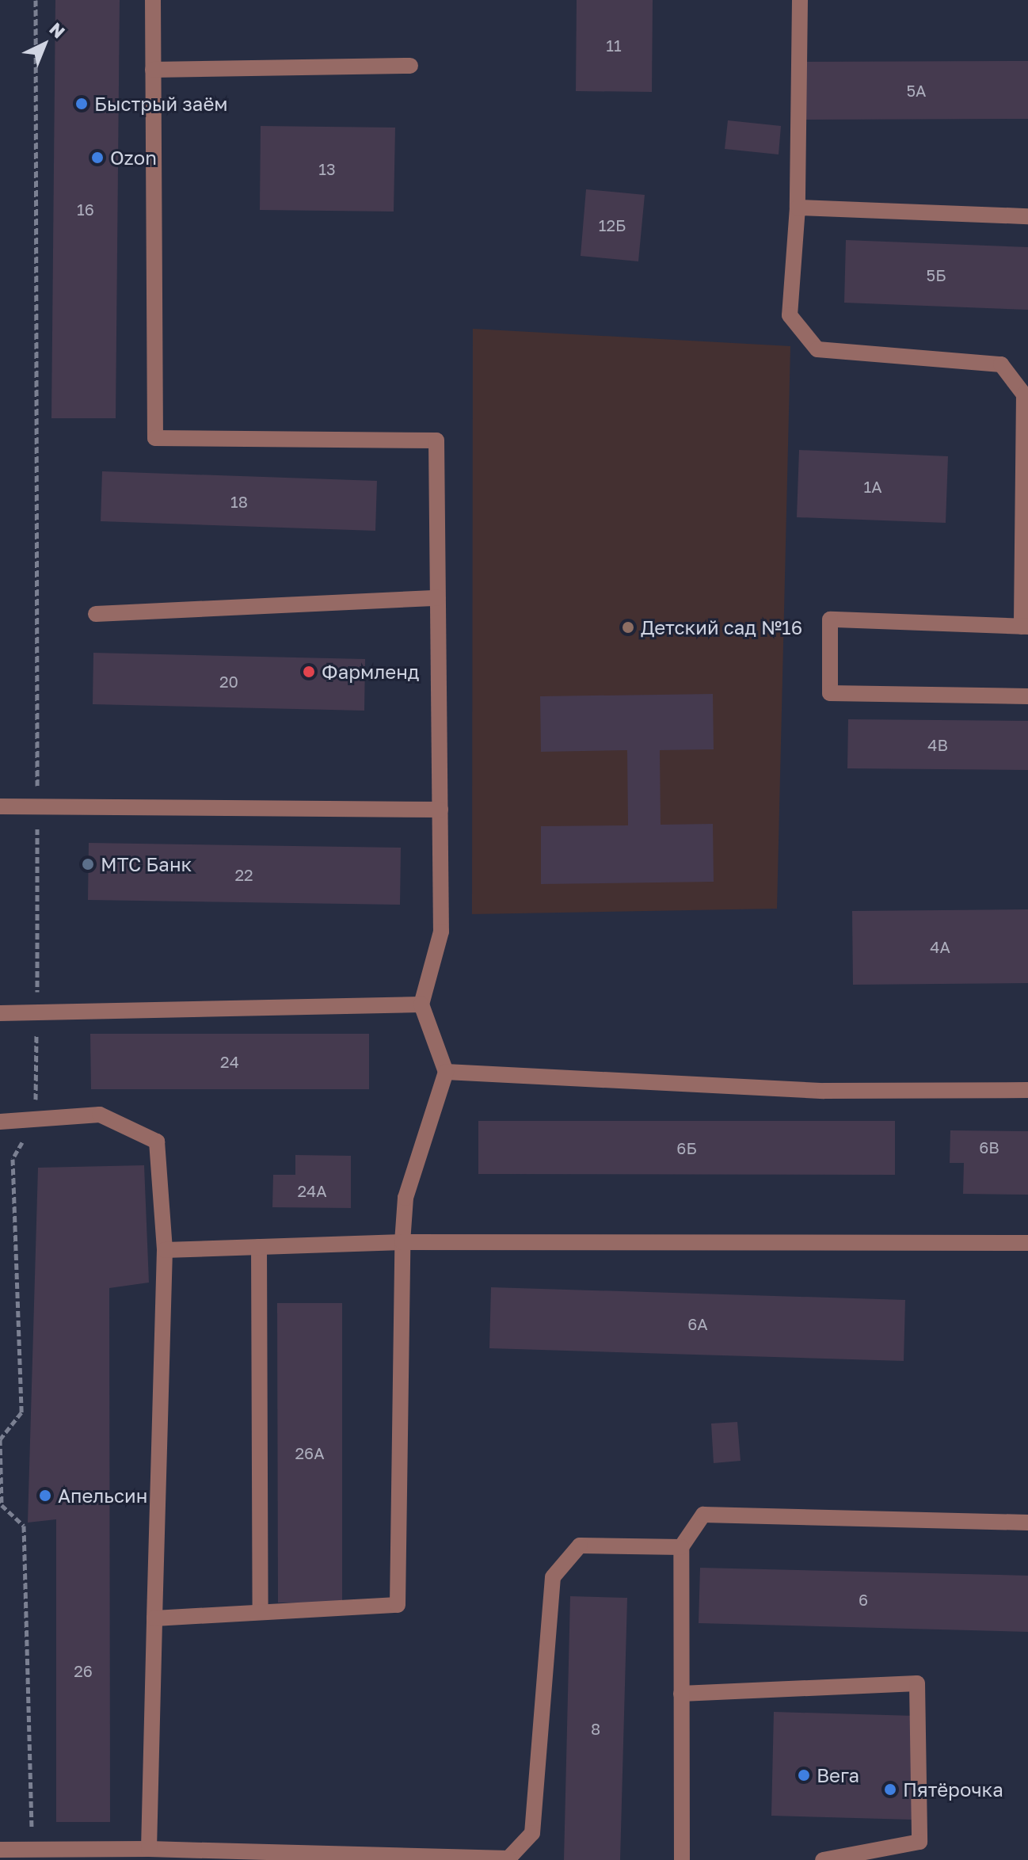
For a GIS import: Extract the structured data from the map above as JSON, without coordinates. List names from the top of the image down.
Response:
{
  "places": [
    "Быстрый заём",
    "Ozon",
    "Детский сад №16",
    "Фармленд",
    "МТС Банк",
    "Апельсин",
    "Вега",
    "Пятёрочка"
  ],
  "house_numbers": [
    "11",
    "5А",
    "13",
    "16",
    "12Б",
    "5Б",
    "1А",
    "18",
    "20",
    "4В",
    "22",
    "4А",
    "24",
    "6В",
    "6Б",
    "24А",
    "6А",
    "26А",
    "6",
    "26",
    "8"
  ],
  "north": "top right"
}
